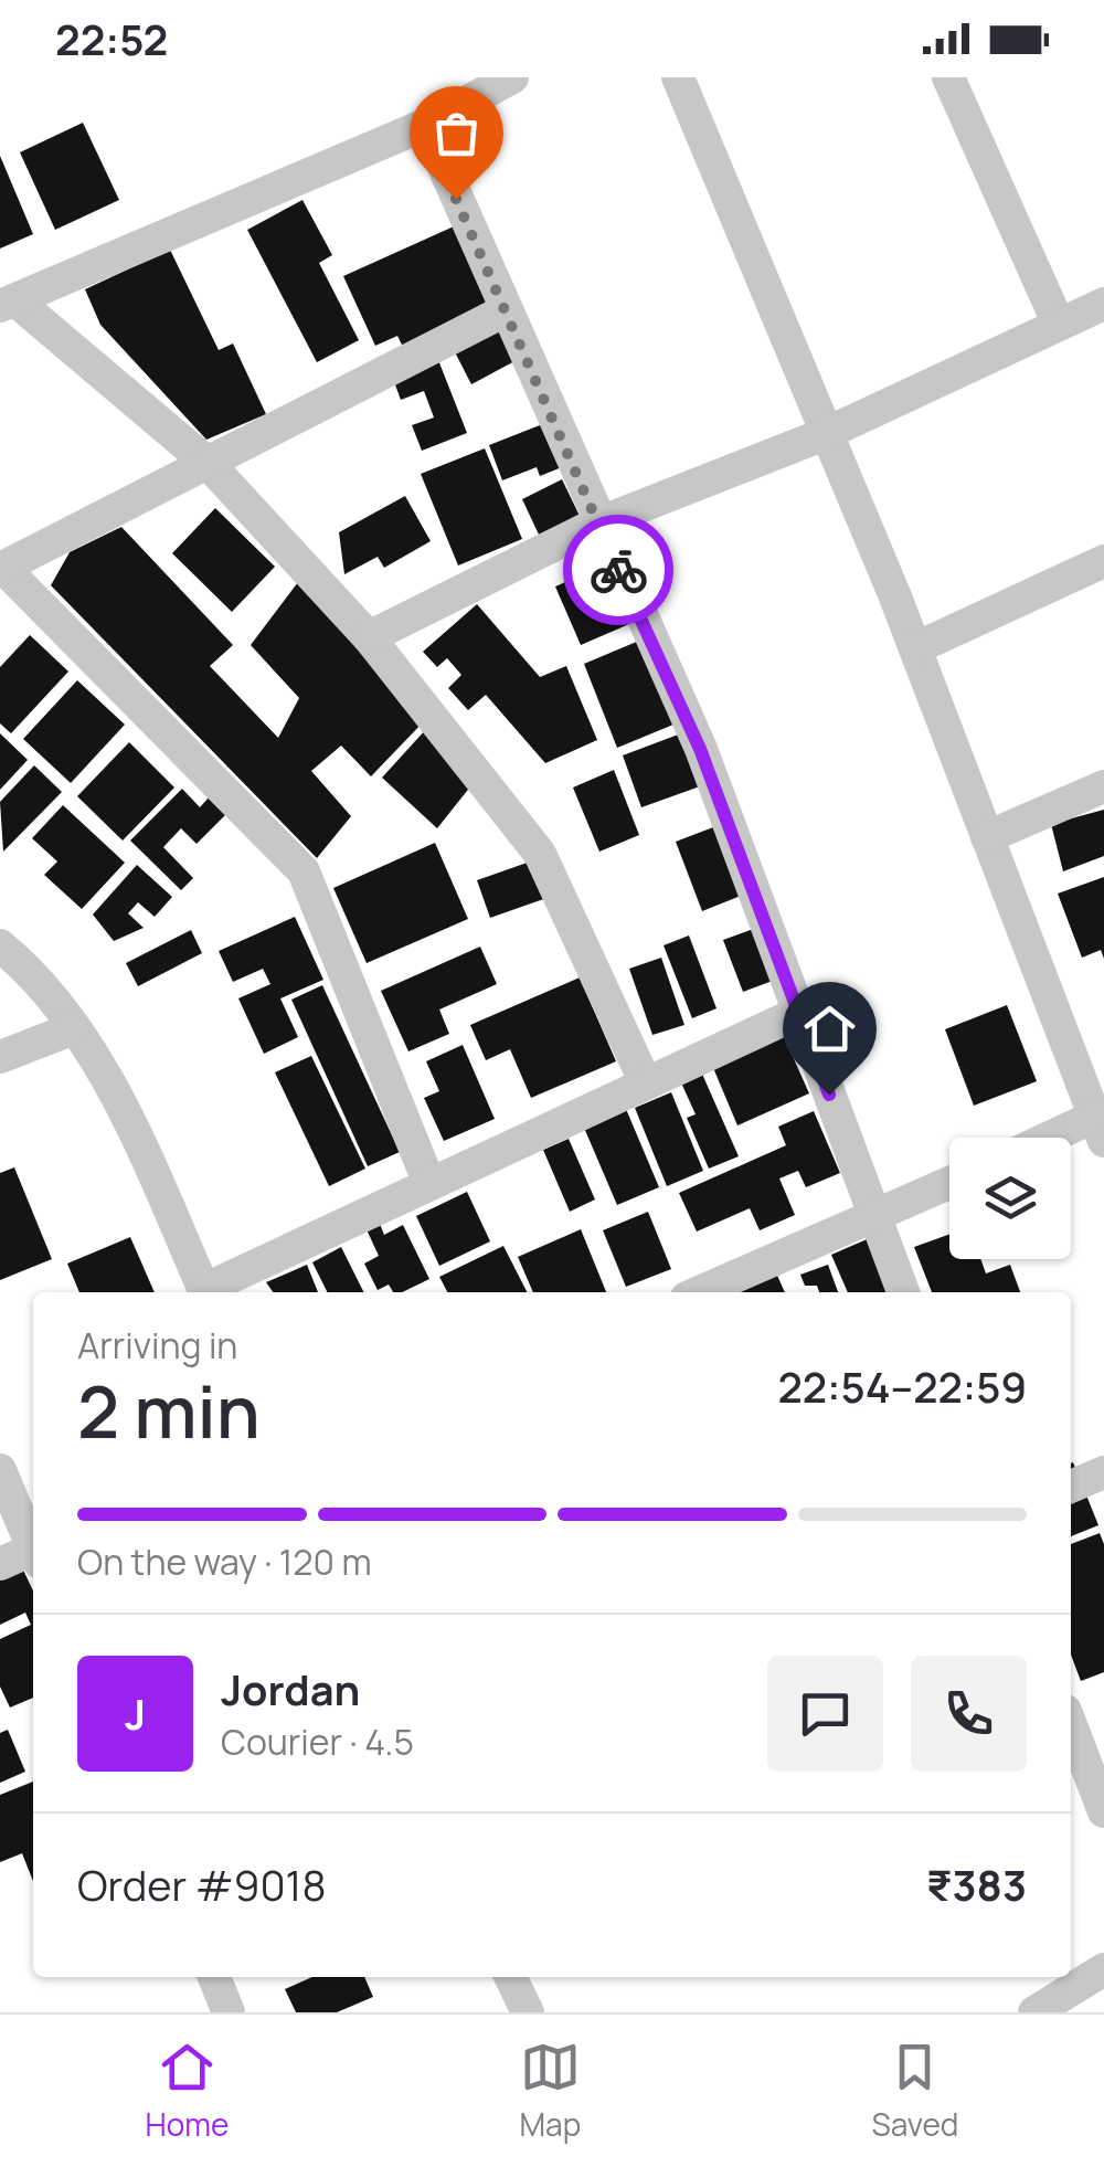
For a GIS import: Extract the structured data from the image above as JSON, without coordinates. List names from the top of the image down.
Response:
{
  "page": {
    "status": "22:52",
    "heading": ["2 min", "Arriving in", "22:54–22:59"],
    "panel": [
      "Jordan",
      "Courier · 4.5",
      "Order #9018",
      "₹383"
    ],
    "bar": "On the way · 120 m",
    "round": "J",
    "tabs": ["Home", "Map", "Saved"]
  }
}
